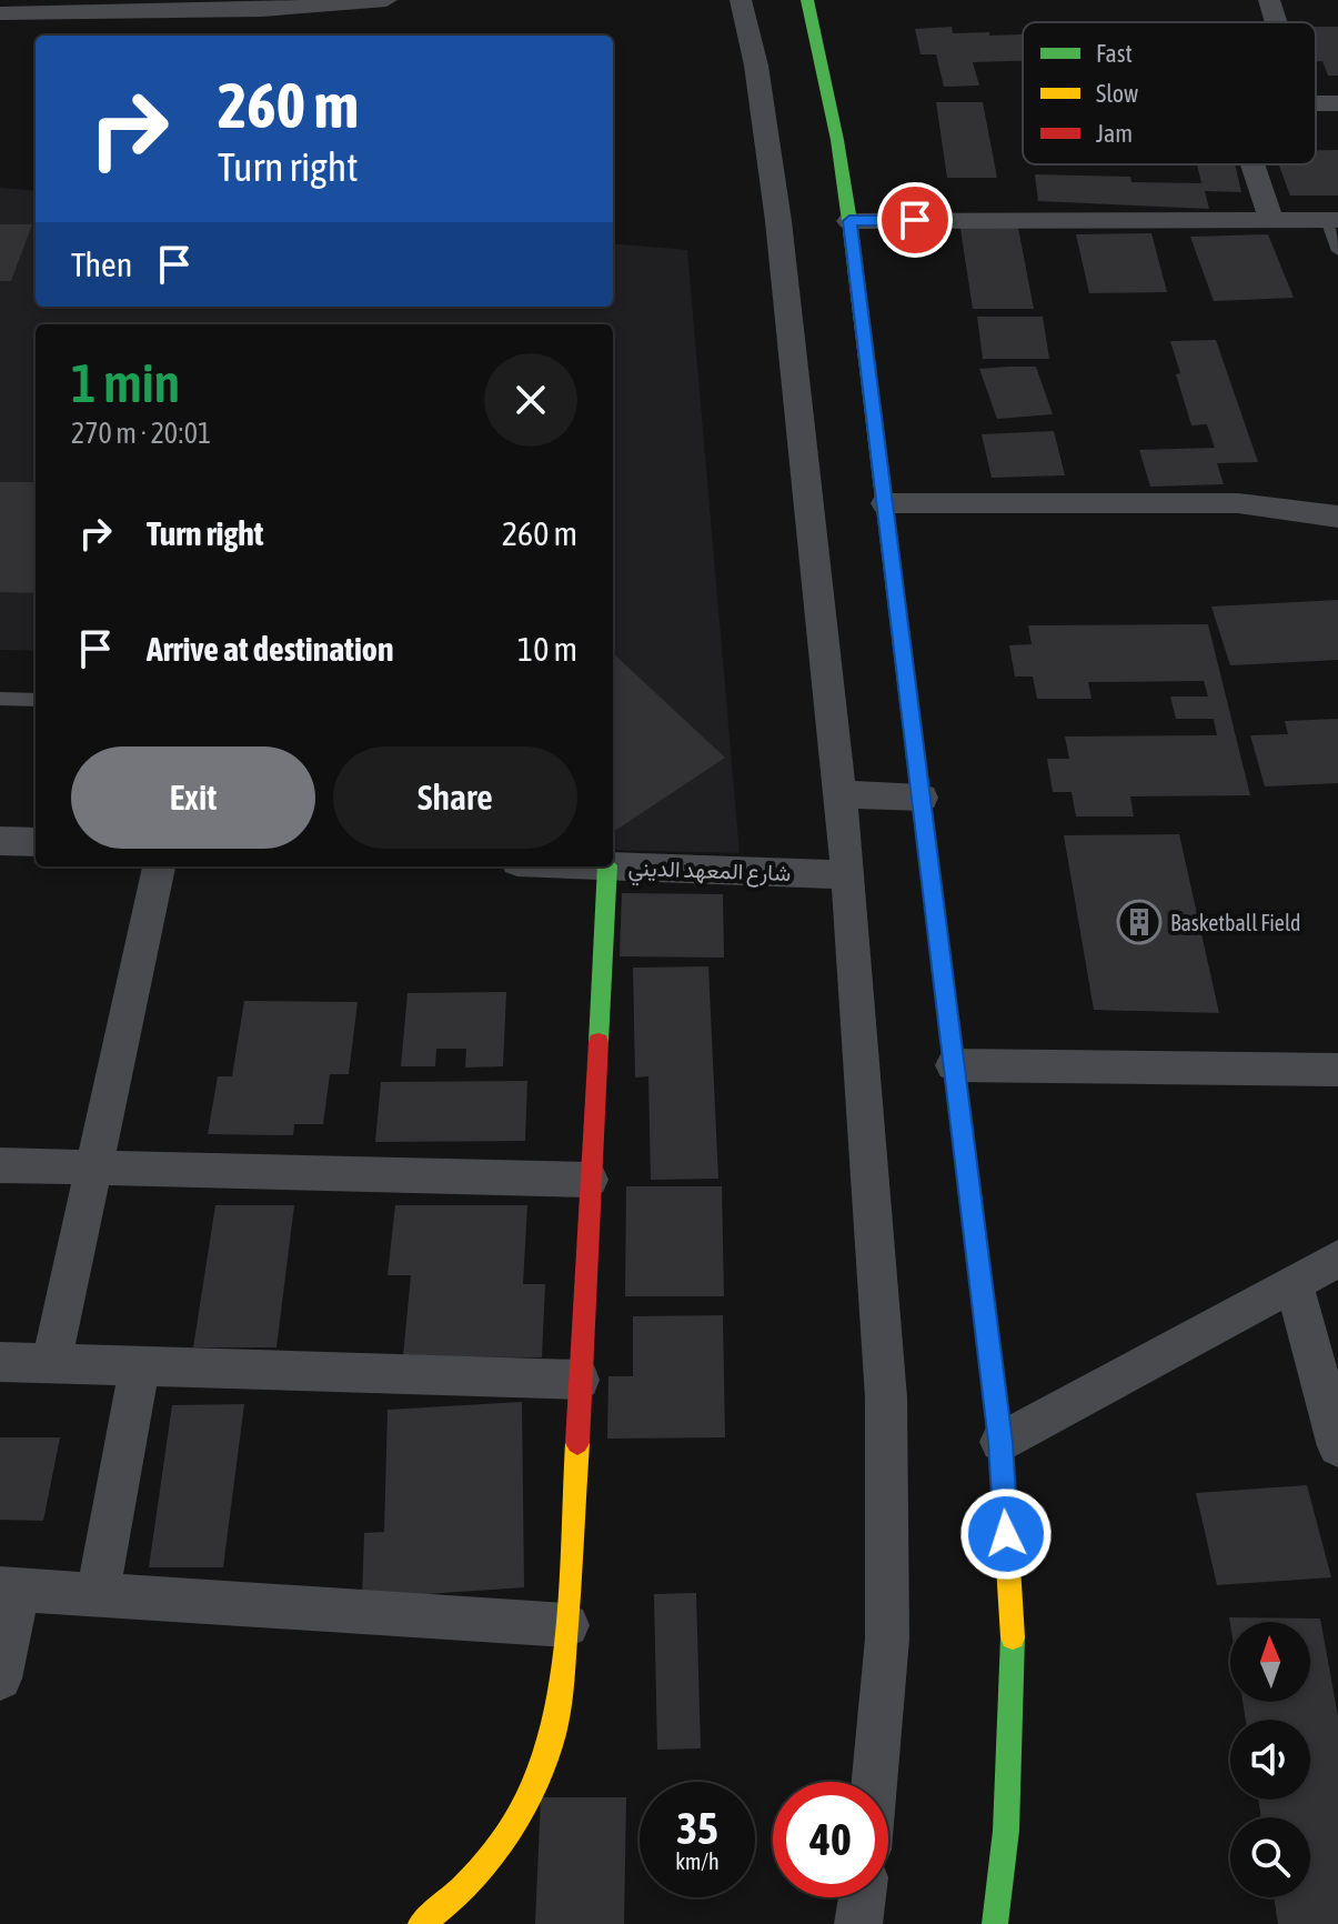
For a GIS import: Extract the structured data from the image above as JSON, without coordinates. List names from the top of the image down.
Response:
{
  "streets": {
    "street": ["شارع المعهد الديني"]
  },
  "places": {
    "building": ["Basketball Field"]
  },
  "legend": ["Fast", "Slow", "Jam"],
  "north": "top",
  "page": {
    "turn": ["260 m", "Turn right"],
    "then": "Then",
    "heading": ["1 min", "270 m · 20:01"],
    "list": [
      {
        "name": "Turn right",
        "value": "260 m"
      },
      {
        "name": "Arrive at destination",
        "value": "10 m"
      }
    ],
    "buttons": ["Exit", "Share"],
    "speed": "35 km/h",
    "limit": "40"
  }
}
